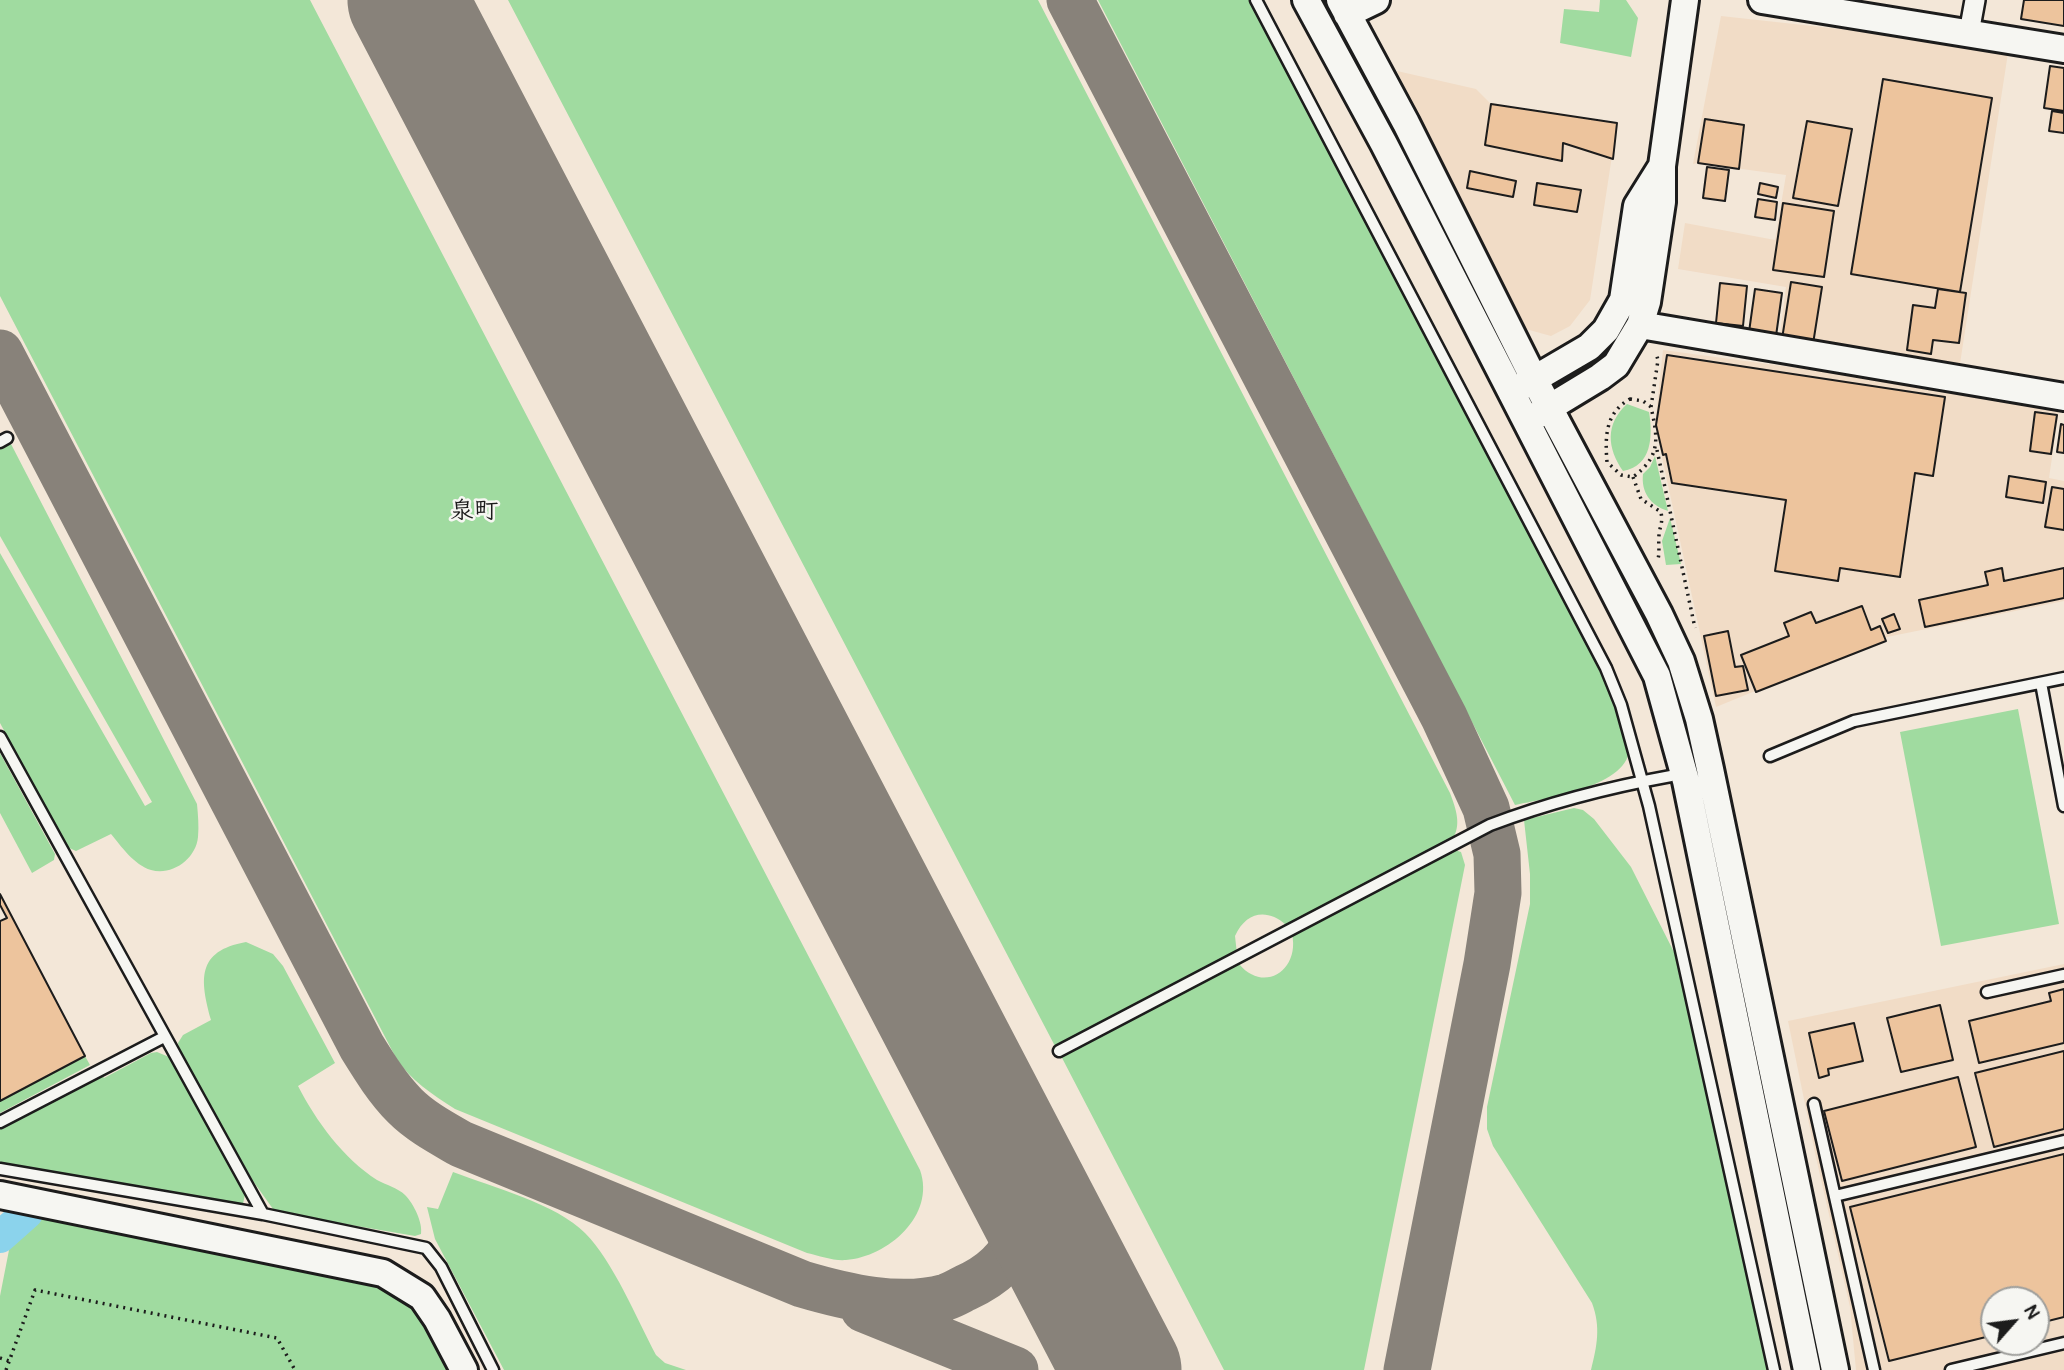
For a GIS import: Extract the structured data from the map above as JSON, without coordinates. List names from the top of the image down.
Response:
{
  "districts": ["泉町"],
  "north": "top right"
}
